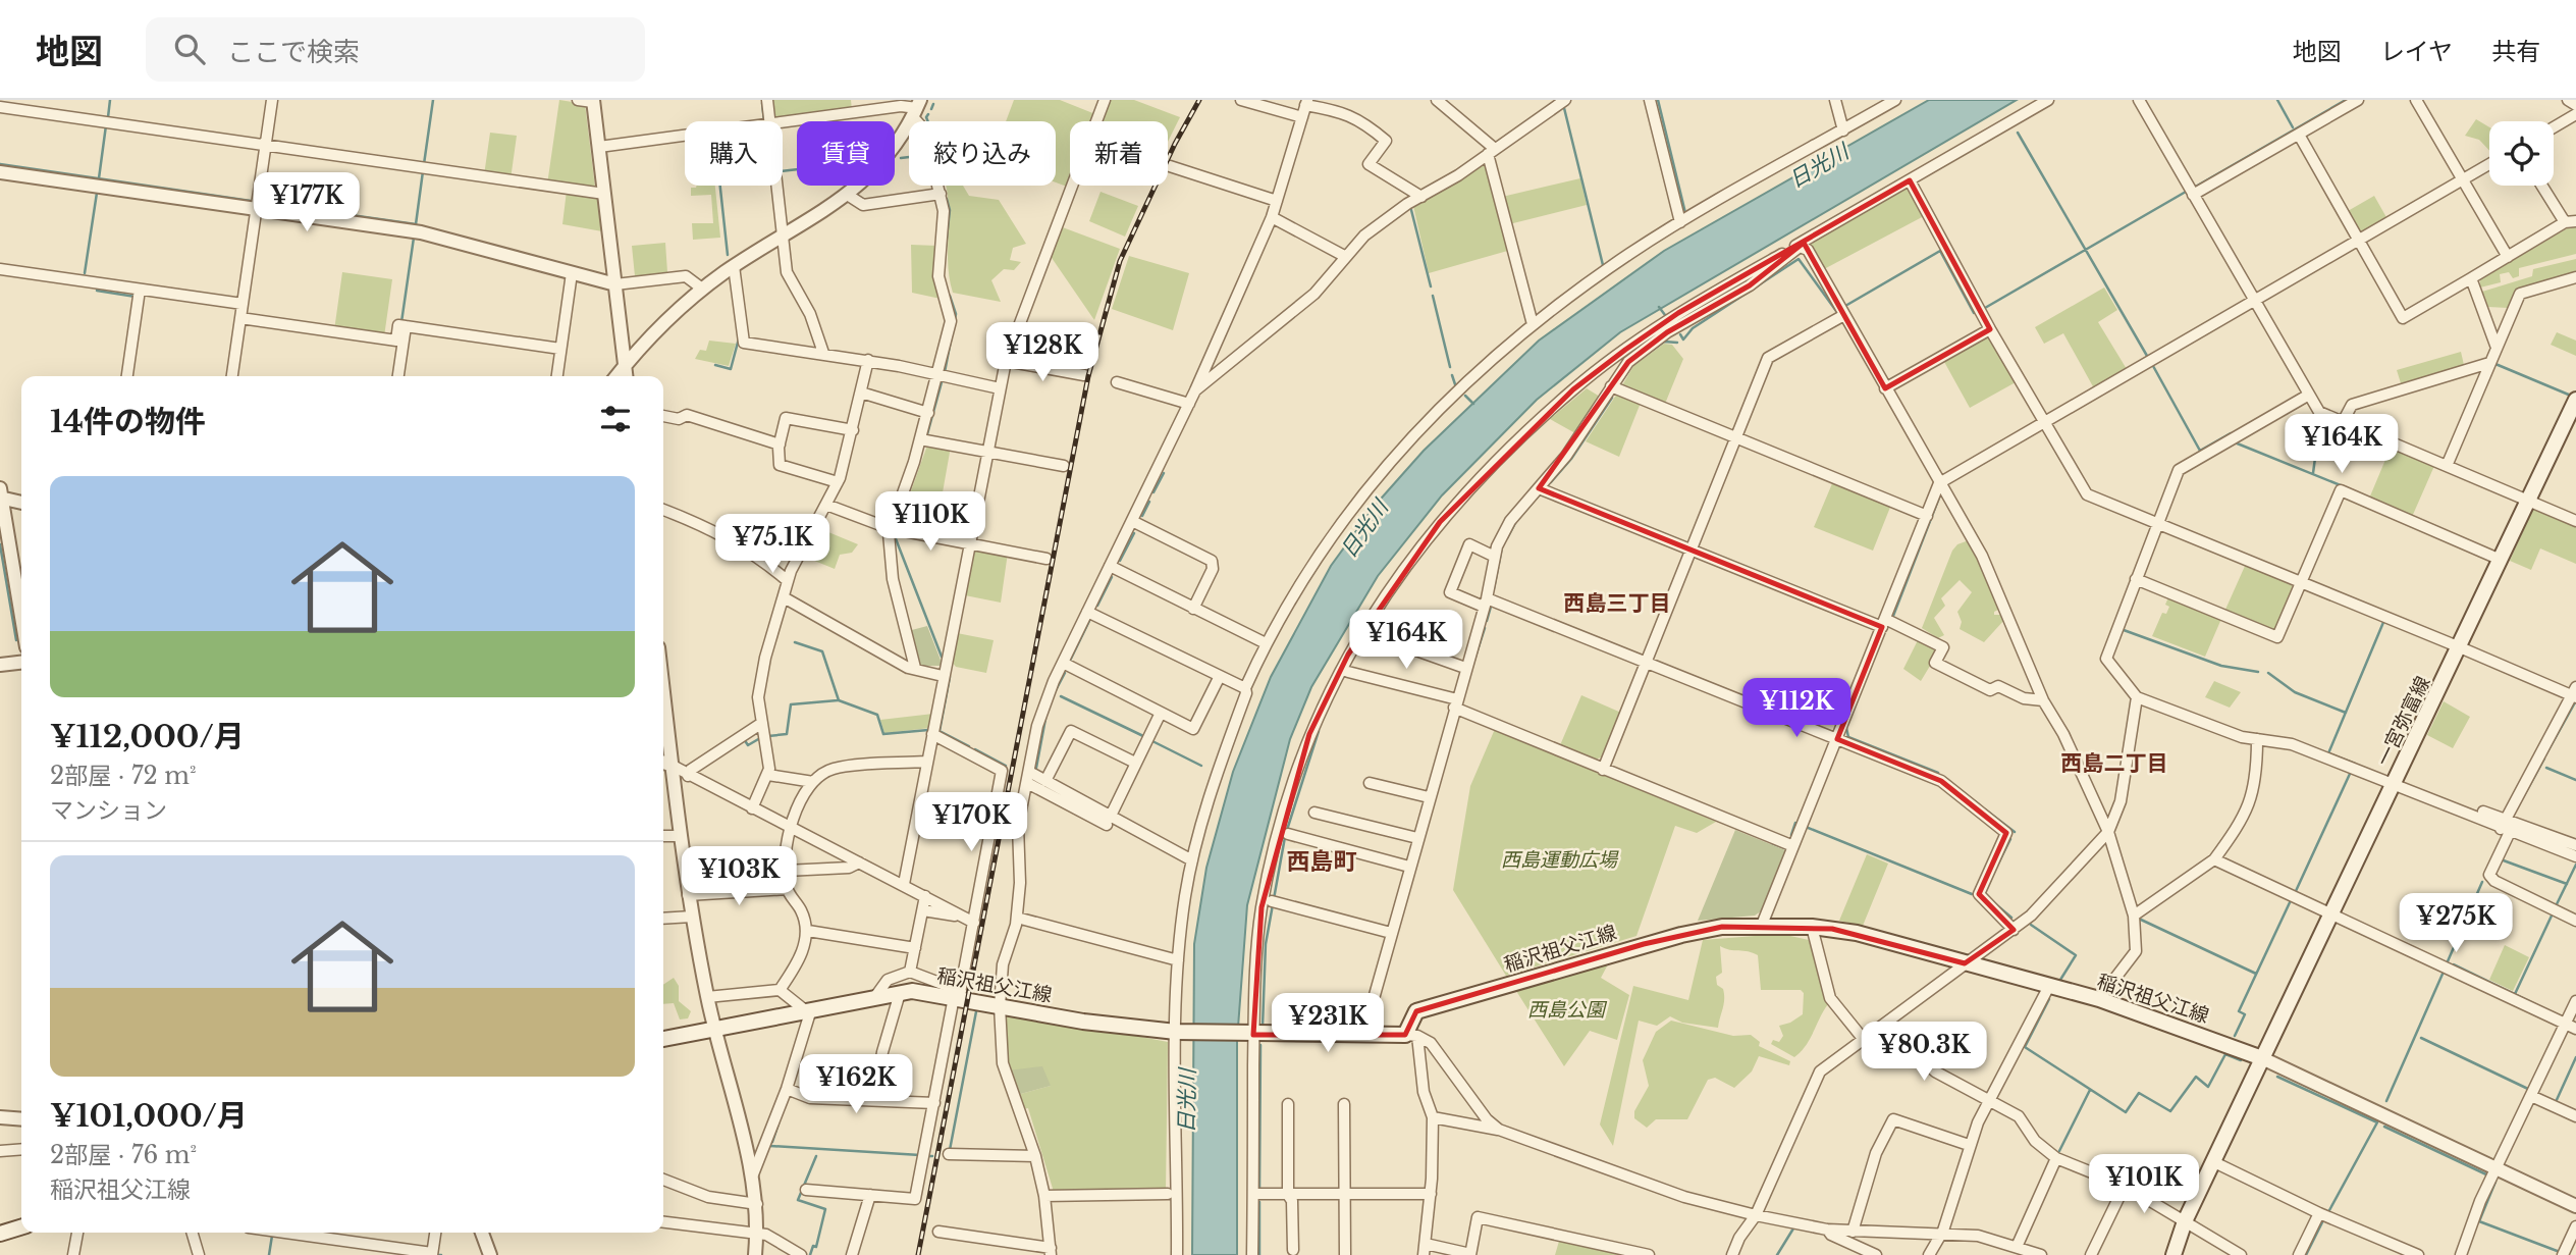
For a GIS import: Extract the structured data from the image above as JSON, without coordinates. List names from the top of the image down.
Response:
{
  "streets": {
    "main road": ["一宮弥富線", "稲沢祖父江線"]
  },
  "crossings": [
    ["一宮弥富線", "稲沢祖父江線"]
  ],
  "districts": ["西島三丁目", "西島二丁目", "西島町"],
  "water": ["日光川"],
  "parks": ["西島運動広場", "西島公園"],
  "page": {
    "header": "地図",
    "search": "ここで検索",
    "nav": ["地図", "レイヤ", "共有"],
    "chip": [
      "購入",
      "賃貸",
      "絞り込み",
      "新着"
    ],
    "price": [
      "¥177K",
      "¥128K",
      "¥164K",
      "¥110K",
      "¥75.1K",
      "¥164K",
      "¥112K",
      "¥170K",
      "¥103K",
      "¥275K",
      "¥231K",
      "¥80.3K",
      "¥162K",
      "¥101K"
    ],
    "heading": "14件の物件",
    "list": [
      {
        "name": "¥112,000/月",
        "note": "2部屋 · 72 m² · マンション"
      },
      {
        "name": "¥101,000/月",
        "note": "2部屋 · 76 m² · 稲沢祖父江線"
      }
    ]
  }
}
